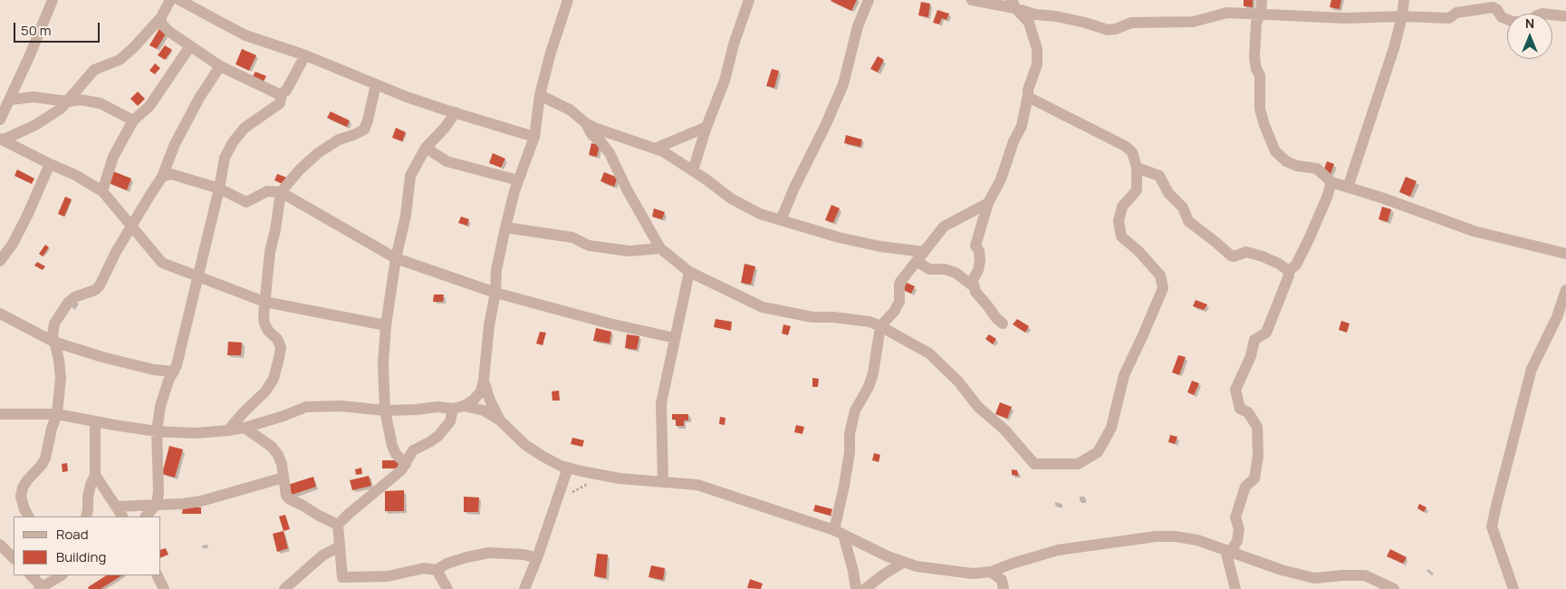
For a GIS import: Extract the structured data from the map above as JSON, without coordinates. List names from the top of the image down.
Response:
{
  "legend": ["Road", "Building"],
  "scale_bar": "50 m",
  "north": "top"
}
